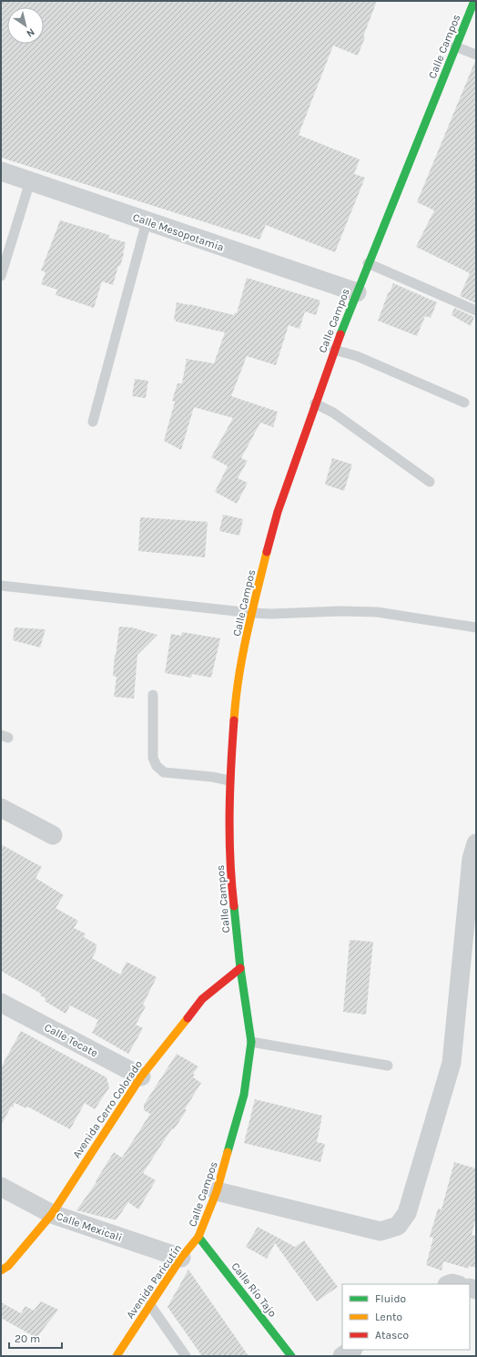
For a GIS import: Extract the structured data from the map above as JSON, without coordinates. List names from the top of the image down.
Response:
{
  "streets": {
    "street": [
      "Calle Campos",
      "Calle Mesopotamia",
      "Calle Tecate",
      "Avenida Cerro Colorado",
      "Calle Mexicali",
      "Avenida Paricutín",
      "Calle Río Tajo"
    ]
  },
  "crossings": [
    ["Calle Campos", "Calle Mesopotamia"],
    ["Calle Campos", "Avenida Cerro Colorado"],
    ["Calle Campos", "Avenida Paricutín"],
    ["Calle Campos", "Calle Río Tajo"],
    ["Calle Tecate", "Avenida Cerro Colorado"],
    ["Avenida Cerro Colorado", "Calle Mexicali"],
    ["Calle Mexicali", "Avenida Paricutín"],
    ["Avenida Paricutín", "Calle Río Tajo"]
  ],
  "legend": ["Fluido", "Lento", "Atasco"],
  "scale_bar": "20 m",
  "north": "bottom right"
}
